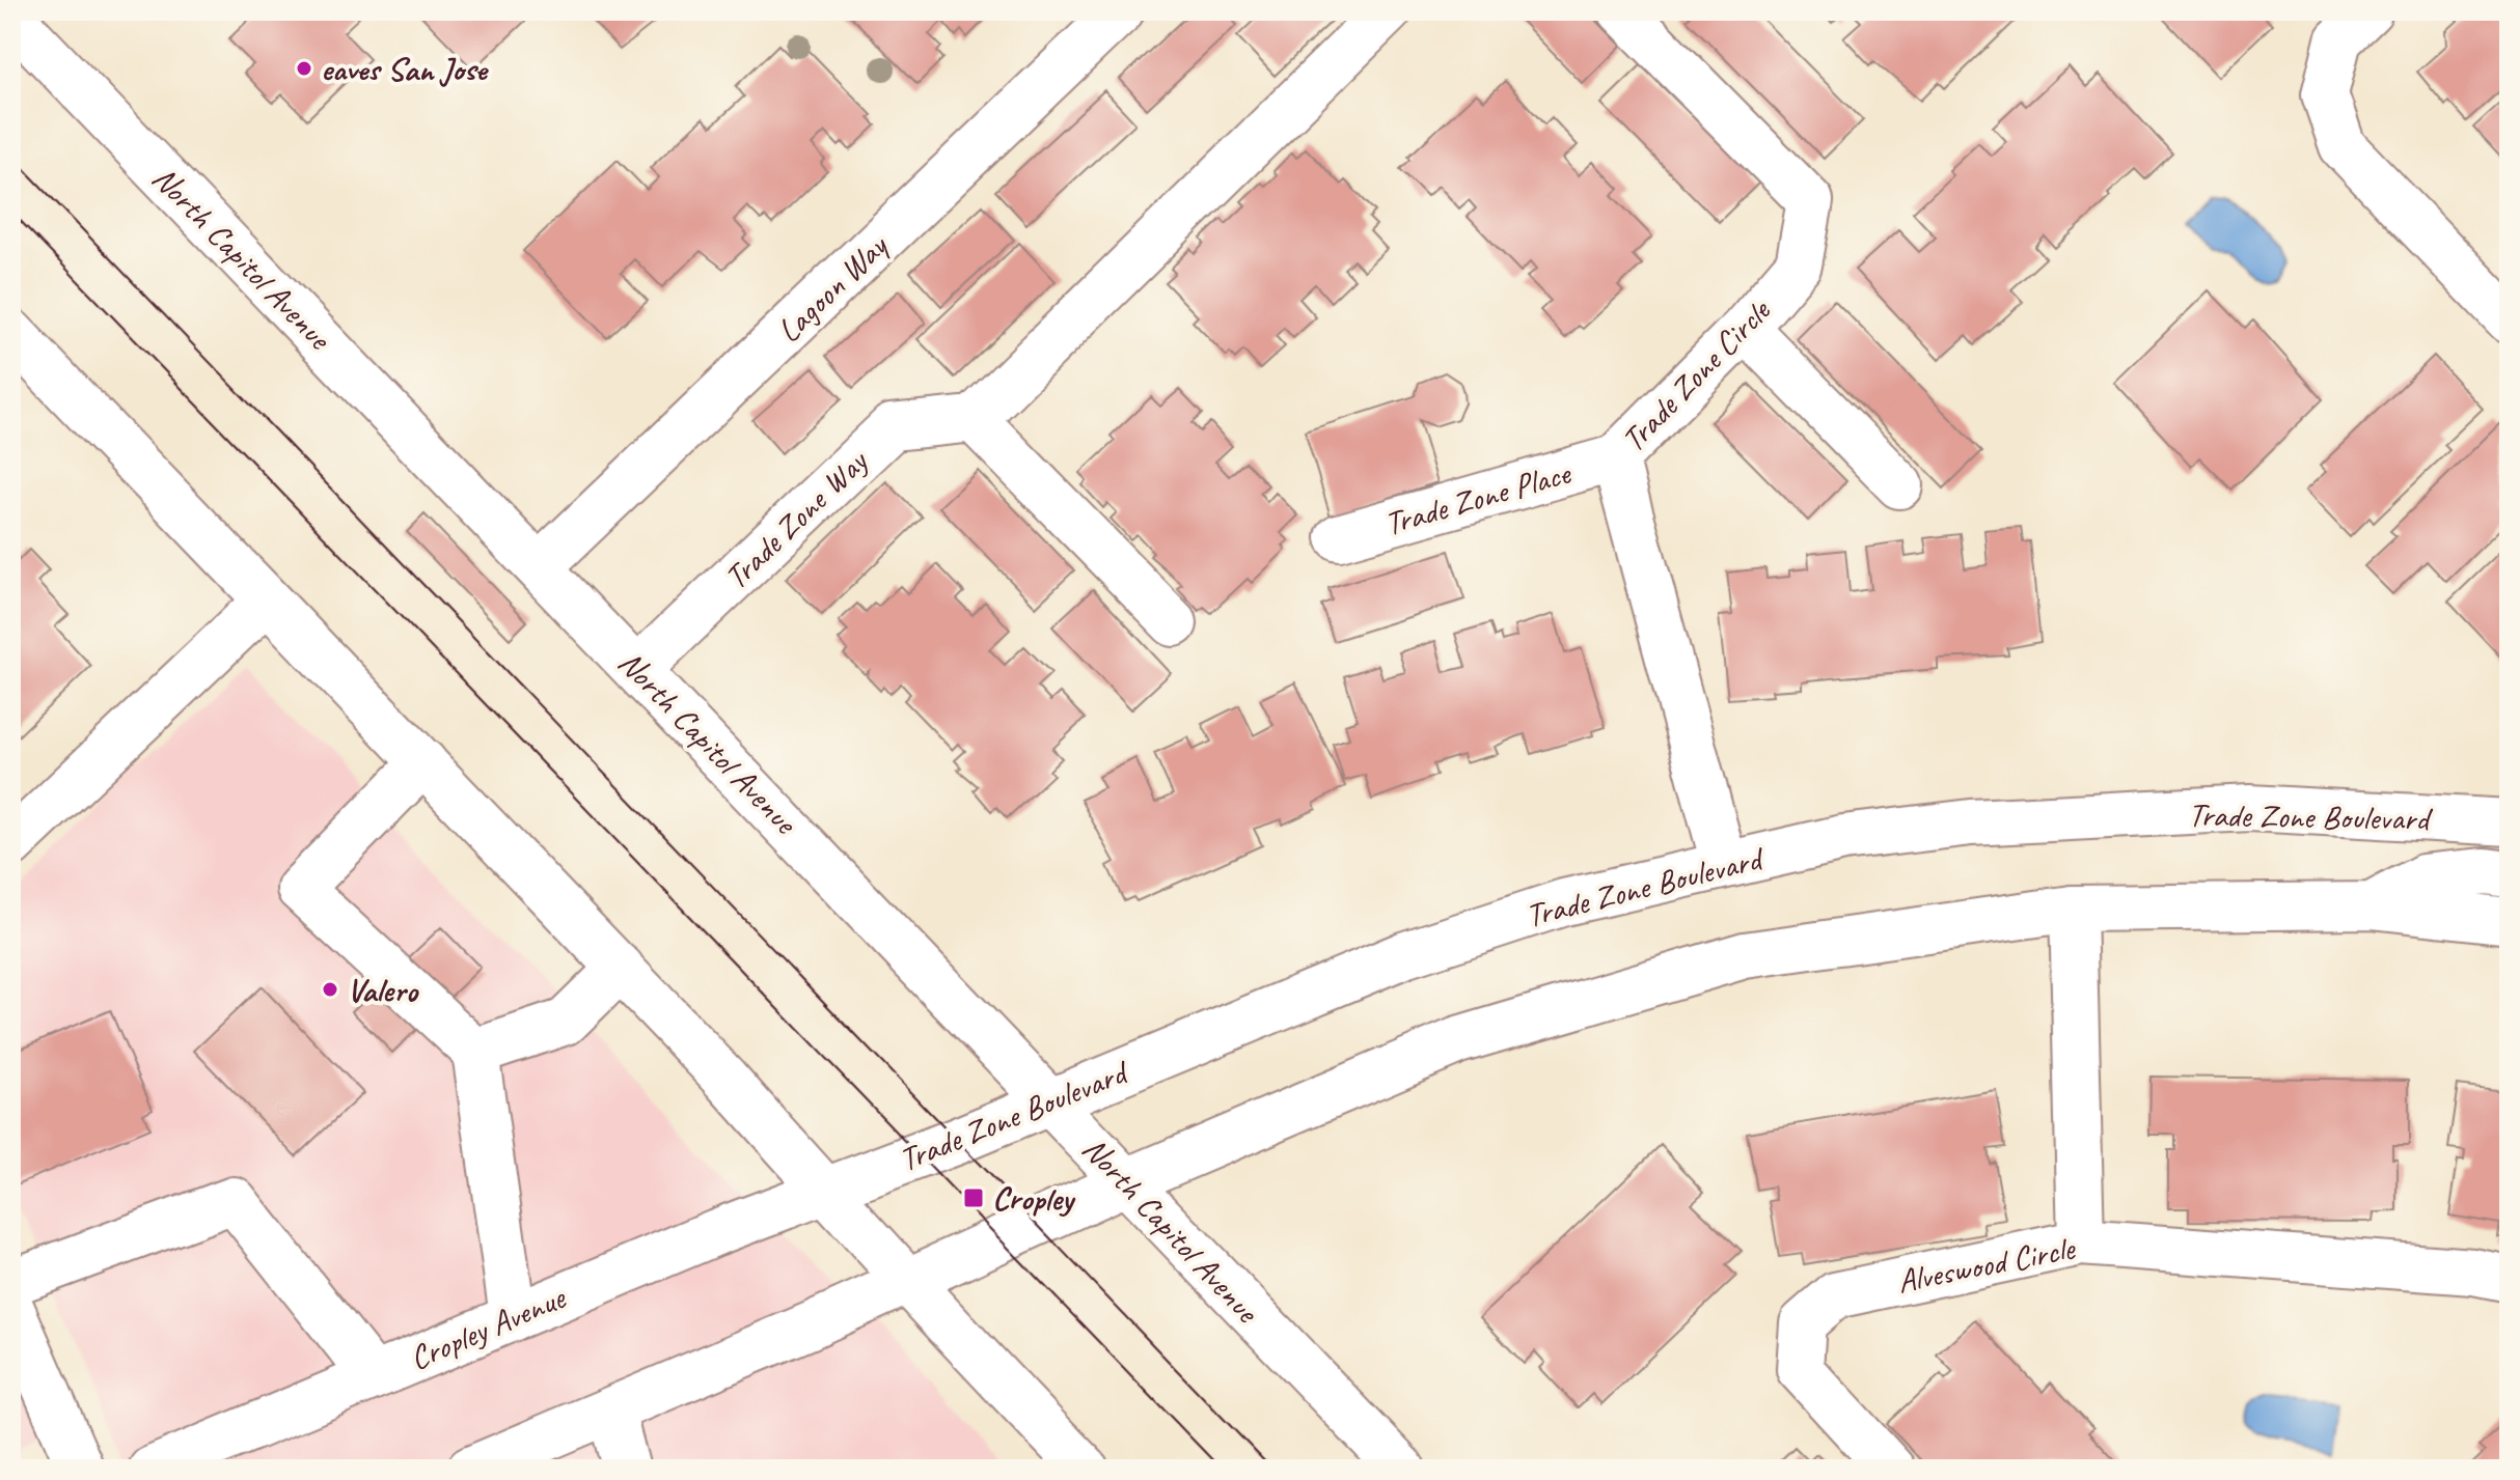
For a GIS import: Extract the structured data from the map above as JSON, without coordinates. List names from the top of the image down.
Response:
{
  "streets": {
    "main road": [
      "North Capitol Avenue",
      "Lagoon Way",
      "Trade Zone Circle",
      "Trade Zone Place",
      "Trade Zone Way",
      "Trade Zone Boulevard",
      "Alveswood Circle",
      "Cropley Avenue"
    ]
  },
  "crossings": [
    ["North Capitol Avenue", "Lagoon Way"],
    ["North Capitol Avenue", "Trade Zone Way"],
    ["North Capitol Avenue", "Trade Zone Boulevard"],
    ["Trade Zone Circle", "Trade Zone Place"],
    ["Trade Zone Circle", "Trade Zone Boulevard"],
    ["Trade Zone Boulevard", "Cropley Avenue"]
  ],
  "places": {
    "other": ["eaves San Jose", "Valero"],
    "transit": ["Cropley"]
  }
}
